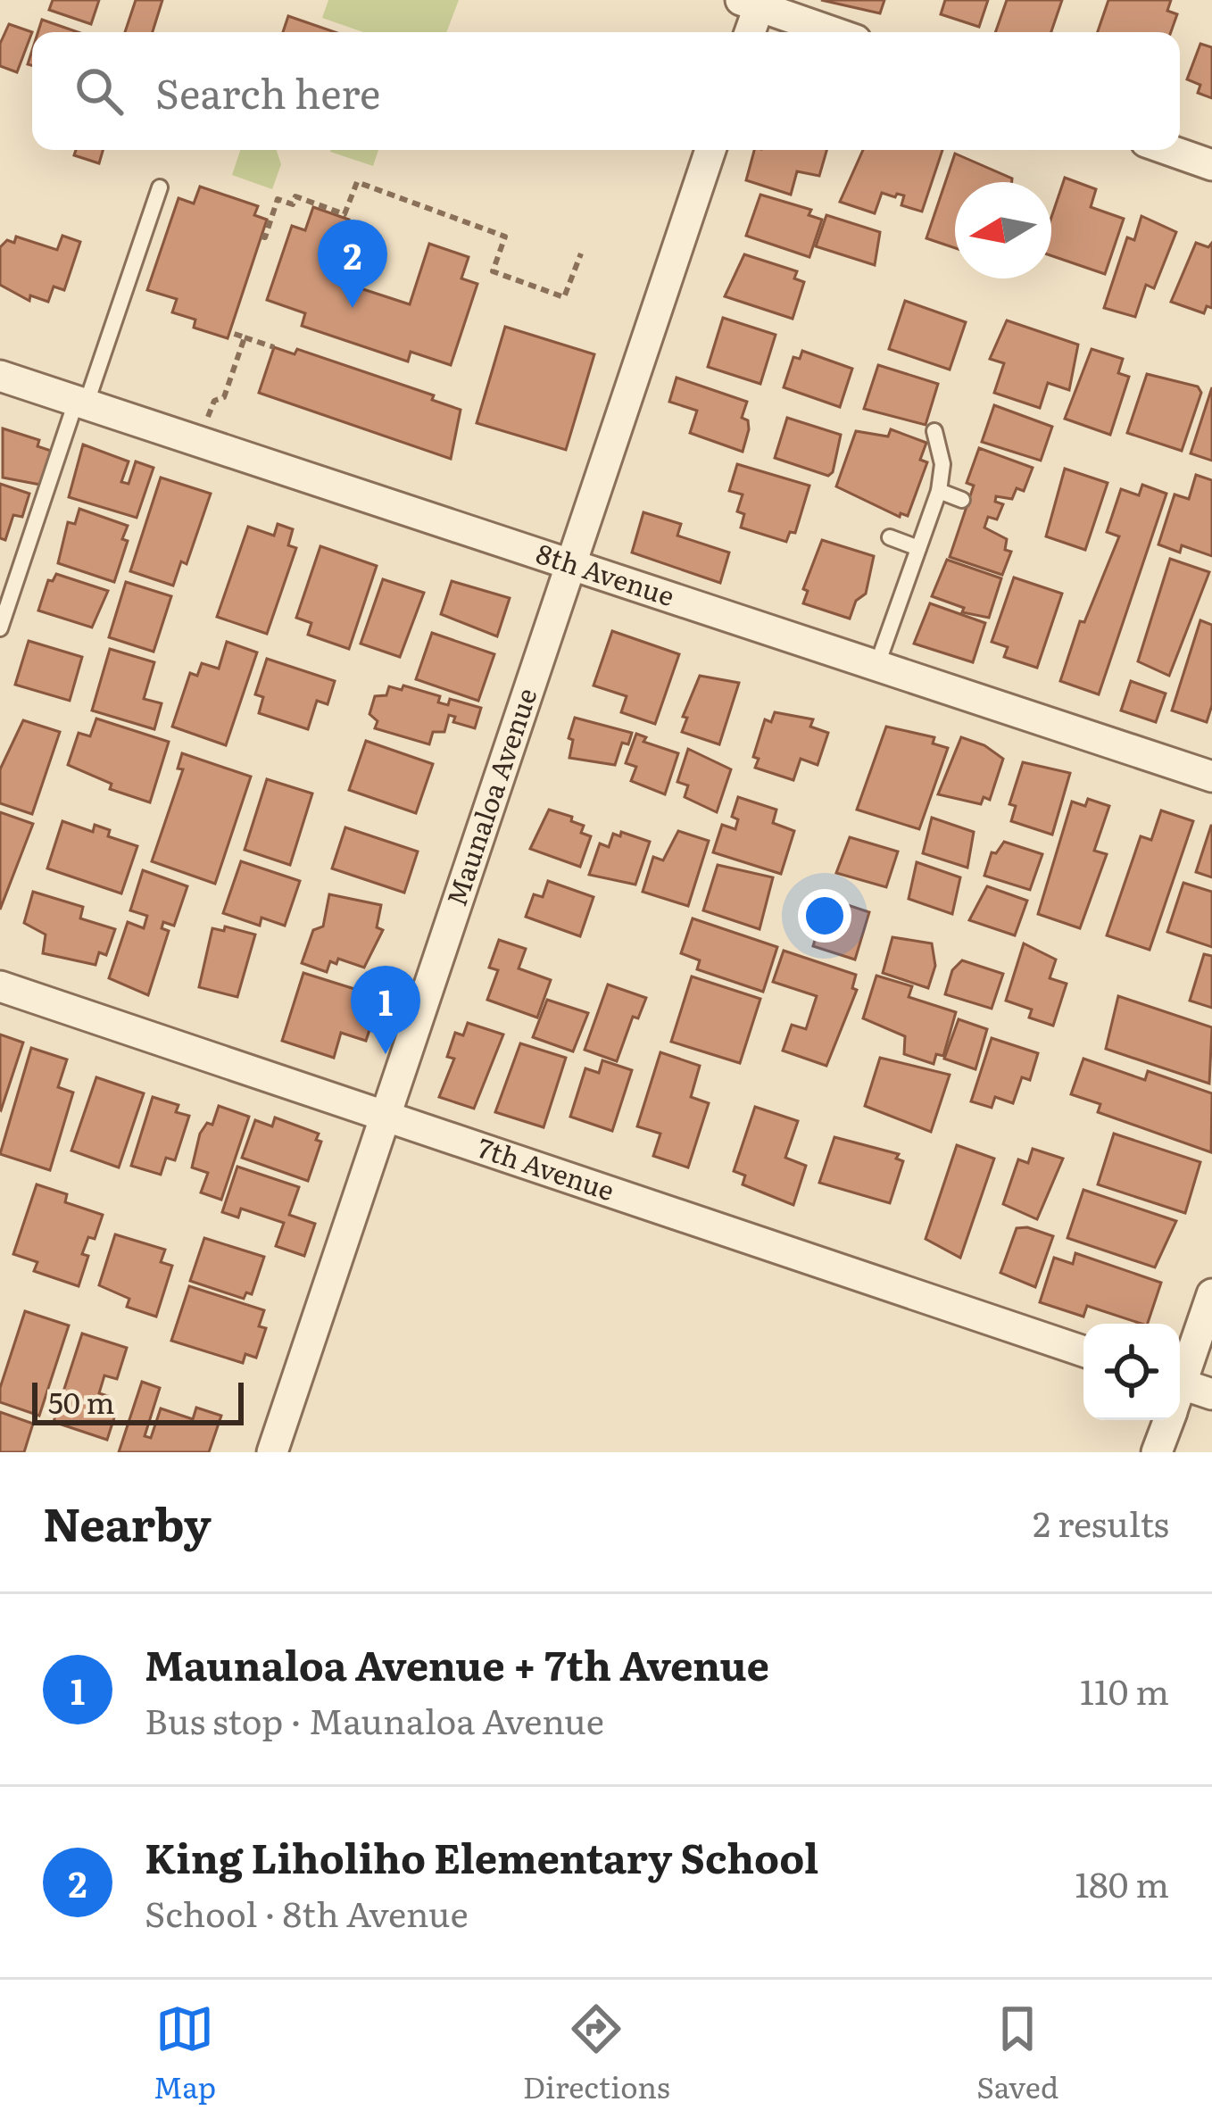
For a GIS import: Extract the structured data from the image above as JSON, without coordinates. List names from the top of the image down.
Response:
{
  "streets": {
    "street": ["8th Avenue", "Maunaloa Avenue", "7th Avenue"]
  },
  "crossings": [
    ["8th Avenue", "Maunaloa Avenue"],
    ["Maunaloa Avenue", "7th Avenue"]
  ],
  "scale_bar": "50 m",
  "north": "left",
  "page": {
    "search": "Search here",
    "pins": ["2", "1"],
    "scale": "50 m",
    "heading": ["Nearby", "2 results"],
    "list": [
      {
        "mark": "1",
        "name": "Maunaloa Avenue + 7th Avenue",
        "note": "Bus stop · Maunaloa Avenue",
        "value": "110 m"
      },
      {
        "mark": "2",
        "name": "King Liholiho Elementary School",
        "note": "School · 8th Avenue",
        "value": "180 m"
      }
    ],
    "nav": ["Map", "Directions", "Saved"]
  }
}
